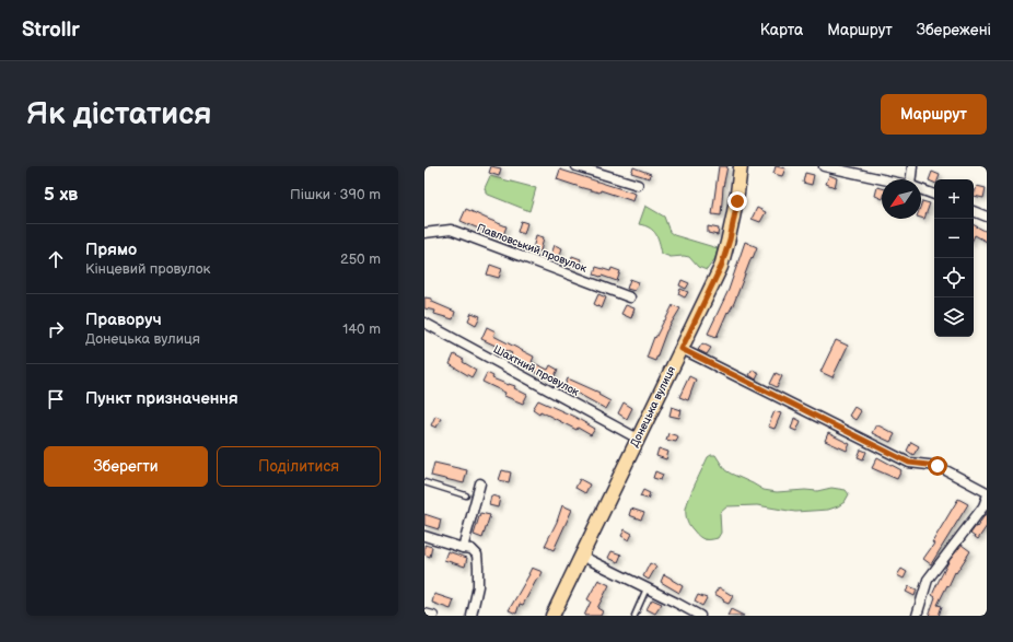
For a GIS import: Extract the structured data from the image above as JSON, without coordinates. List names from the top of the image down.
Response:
{
  "streets": {
    "main road": ["Донецька вулиця"],
    "street": ["Павловський провулок", "Шахтний провулок"]
  },
  "crossings": [
    ["Шахтний провулок", "Донецька вулиця"]
  ],
  "north": "bottom left",
  "page": {
    "header": "Strollr",
    "nav": ["Карта", "Маршрут", "Збережені"],
    "buttons": [
      "Маршрут",
      ["Зберегти", "Поділитися"]
    ],
    "title": "Як дістатися",
    "heading": ["5 хв", "Пішки · 390 m"],
    "map_buttons": ["+", "−"],
    "list": [
      ["Прямо", "Кінцевий провулок", "250 m"],
      ["Праворуч", "Донецька вулиця", "140 m"],
      "Пункт призначення"
    ]
  }
}
